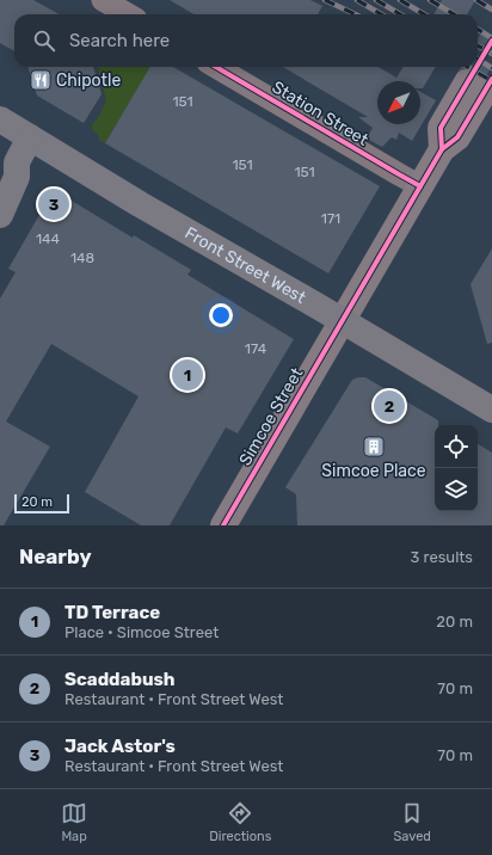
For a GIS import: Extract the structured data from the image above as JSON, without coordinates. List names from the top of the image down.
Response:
{
  "streets": {
    "main road": ["Front Street West"],
    "street": ["Station Street", "Simcoe Street"]
  },
  "crossings": [
    ["Station Street", "Simcoe Street"],
    ["Front Street West", "Simcoe Street"]
  ],
  "places": {
    "restaurant": ["Chipotle"],
    "building": ["Simcoe Place"]
  },
  "house_numbers": [
    "151",
    "151",
    "151",
    "171",
    "144",
    "148",
    "174"
  ],
  "scale_bar": "20 m",
  "north": "bottom left",
  "page": {
    "search": "Search here",
    "pins": ["3", "1", "2"],
    "scale": "20 m",
    "heading": ["Nearby", "3 results"],
    "list": [
      {
        "mark": "1",
        "name": "TD Terrace",
        "note": "Place · Simcoe Street",
        "value": "20 m"
      },
      {
        "mark": "2",
        "name": "Scaddabush",
        "note": "Restaurant · Front Street West",
        "value": "70 m"
      },
      {
        "mark": "3",
        "name": "Jack Astor's",
        "note": "Restaurant · Front Street West",
        "value": "70 m"
      }
    ],
    "nav": ["Map", "Directions", "Saved"]
  }
}
